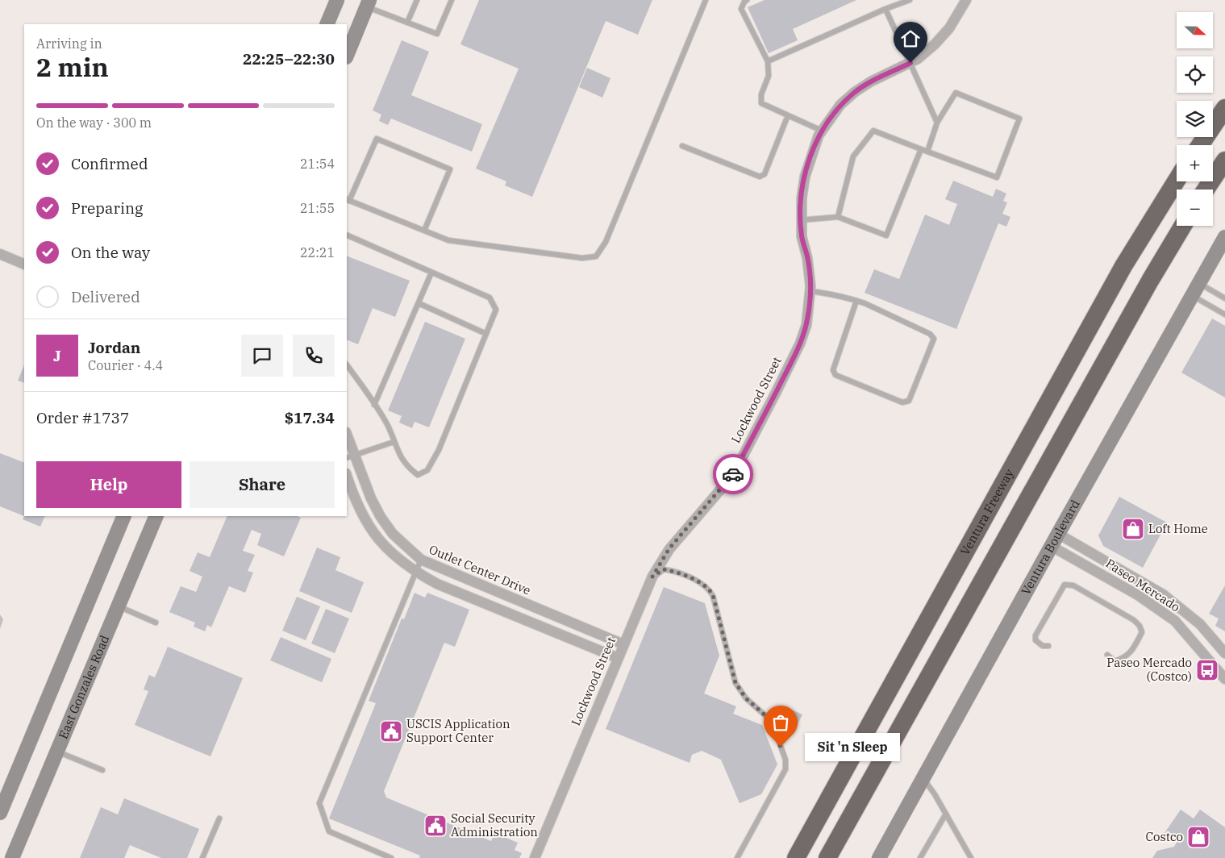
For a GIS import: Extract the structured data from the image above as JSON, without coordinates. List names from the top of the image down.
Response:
{
  "streets": {
    "highway": ["Ventura Freeway"],
    "main road": ["Ventura Boulevard", "East Gonzales Road"],
    "street": ["Lockwood Street", "Outlet Center Drive", "Paseo Mercado"]
  },
  "crossings": [
    ["Lockwood Street", "Outlet Center Drive"],
    ["Ventura Boulevard", "Paseo Mercado"]
  ],
  "places": {
    "shop": ["Loft Home", "Costco"],
    "bus stop": ["Paseo Mercado (Costco)"],
    "public building": ["USCIS Application Support Center", "Social Security Administration"],
    "other": ["Sit 'n Sleep"]
  },
  "north": "right",
  "page": {
    "map_buttons": ["+", "−"],
    "heading": ["2 min", "Arriving in", "22:25–22:30"],
    "panel": [
      "Jordan",
      "Courier · 4.4",
      "Order #1737",
      "$17.34"
    ],
    "bar": "On the way · 300 m",
    "list": [
      ["Confirmed", "21:54"],
      ["Preparing", "21:55"],
      ["On the way", "22:21"],
      "Delivered"
    ],
    "round": "J",
    "buttons": ["Help", "Share"],
    "bubble": "Sit 'n Sleep"
  }
}
